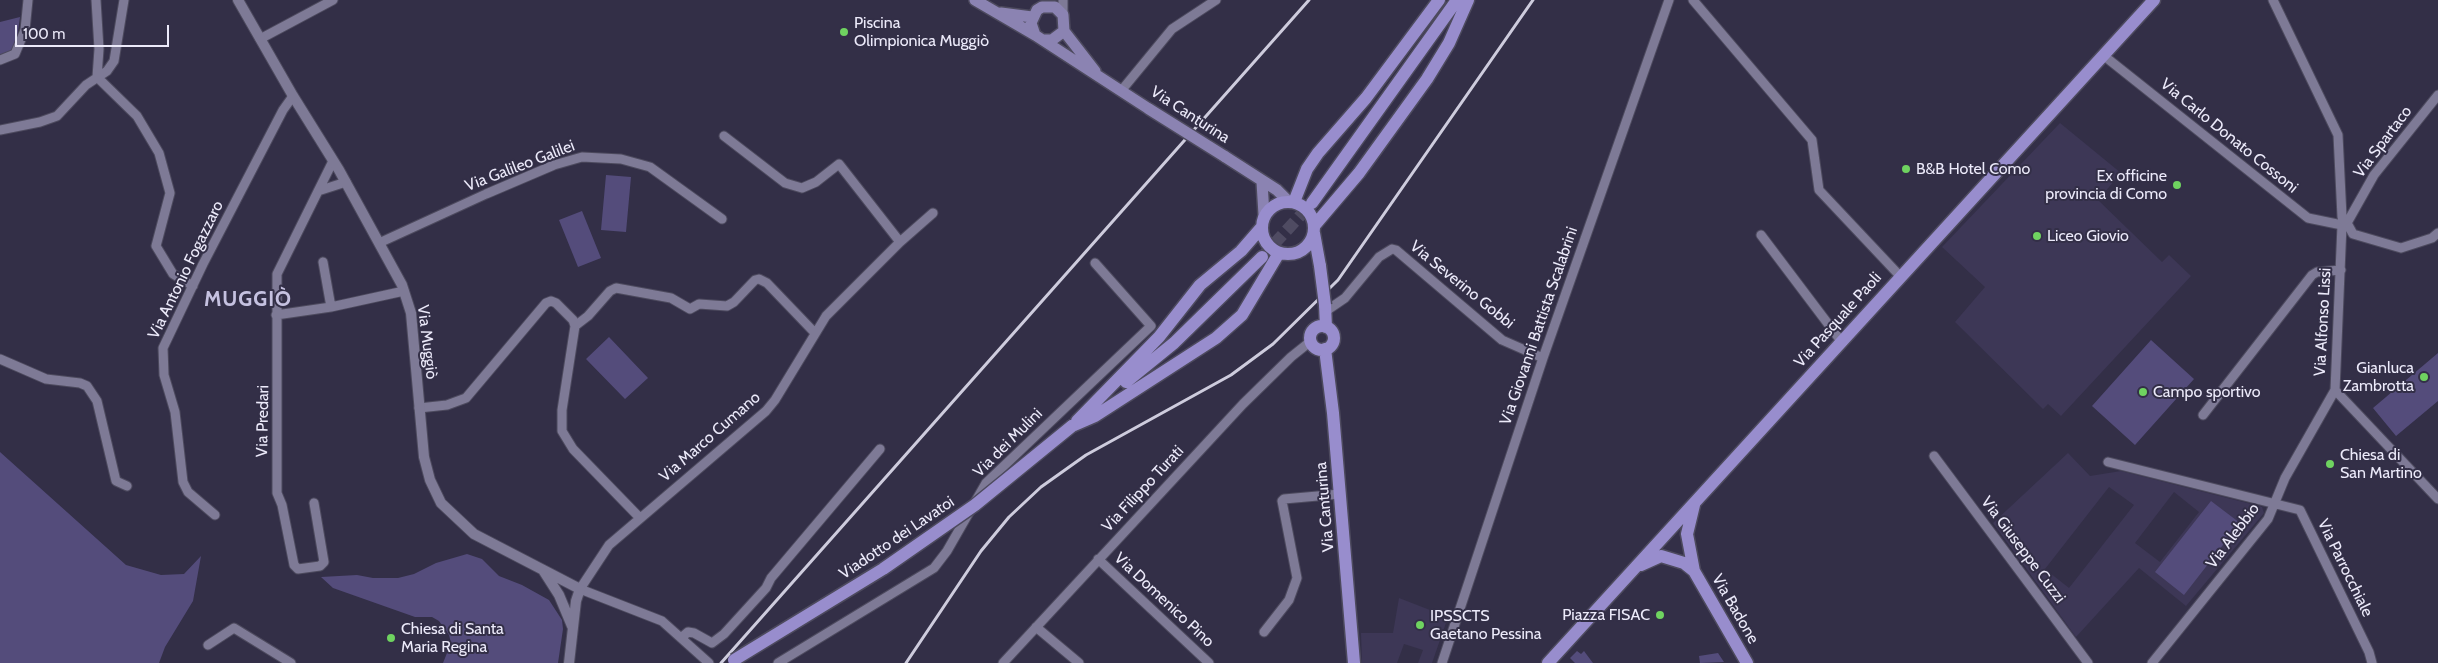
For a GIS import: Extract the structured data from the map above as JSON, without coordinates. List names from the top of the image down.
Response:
{
  "streets": {
    "main road": [
      "Via Canturina",
      "Via Pasquale Paoli",
      "Viadotto dei Lavatoi",
      "Via Badone"
    ],
    "street": [
      "Via Carlo Donato Cossoni",
      "Via Spartaco",
      "Via Galileo Galilei",
      "Via Antonio Fogazzaro",
      "Via Severino Gobbi",
      "Via Alfonso Lissi",
      "Via Giovanni Battista Scalabrini",
      "Via Muggiò",
      "Via Predari",
      "Via Marco Cumano",
      "Via dei Mulini",
      "Via Filippo Turati",
      "Via Alebbio",
      "Via Giuseppe Cuzzi",
      "Via Parrocchiale",
      "Via Domenico Pino"
    ]
  },
  "crossings": [
    ["Via Canturina", "Via Filippo Turati"],
    ["Via Carlo Donato Cossoni", "Via Spartaco"],
    ["Via Carlo Donato Cossoni", "Via Pasquale Paoli"],
    ["Via Carlo Donato Cossoni", "Via Alfonso Lissi"],
    ["Via Spartaco", "Via Alfonso Lissi"],
    ["Via Galileo Galilei", "Via Muggiò"],
    ["Via Antonio Fogazzaro", "Via Muggiò"],
    ["Via Severino Gobbi", "Via Giovanni Battista Scalabrini"],
    ["Via Pasquale Paoli", "Via Badone"],
    ["Via Alfonso Lissi", "Via Alebbio"],
    ["Via Muggiò", "Via Predari"],
    ["Via Muggiò", "Via Marco Cumano"],
    ["Via Filippo Turati", "Via Domenico Pino"],
    ["Via Alebbio", "Via Parrocchiale"]
  ],
  "districts": ["MUGGIÒ"],
  "places": [
    "Piscina Olimpionica Muggiò",
    "B&B Hotel Como",
    "Ex officine provincia di Como",
    "Liceo Giovio",
    "Gianluca Zambrotta",
    "Campo sportivo",
    "Chiesa di San Martino",
    "Piazza FISAC",
    "IPSSCTS Gaetano Pessina",
    "Chiesa di Santa Maria Regina"
  ],
  "scale_bar": "100 m"
}
